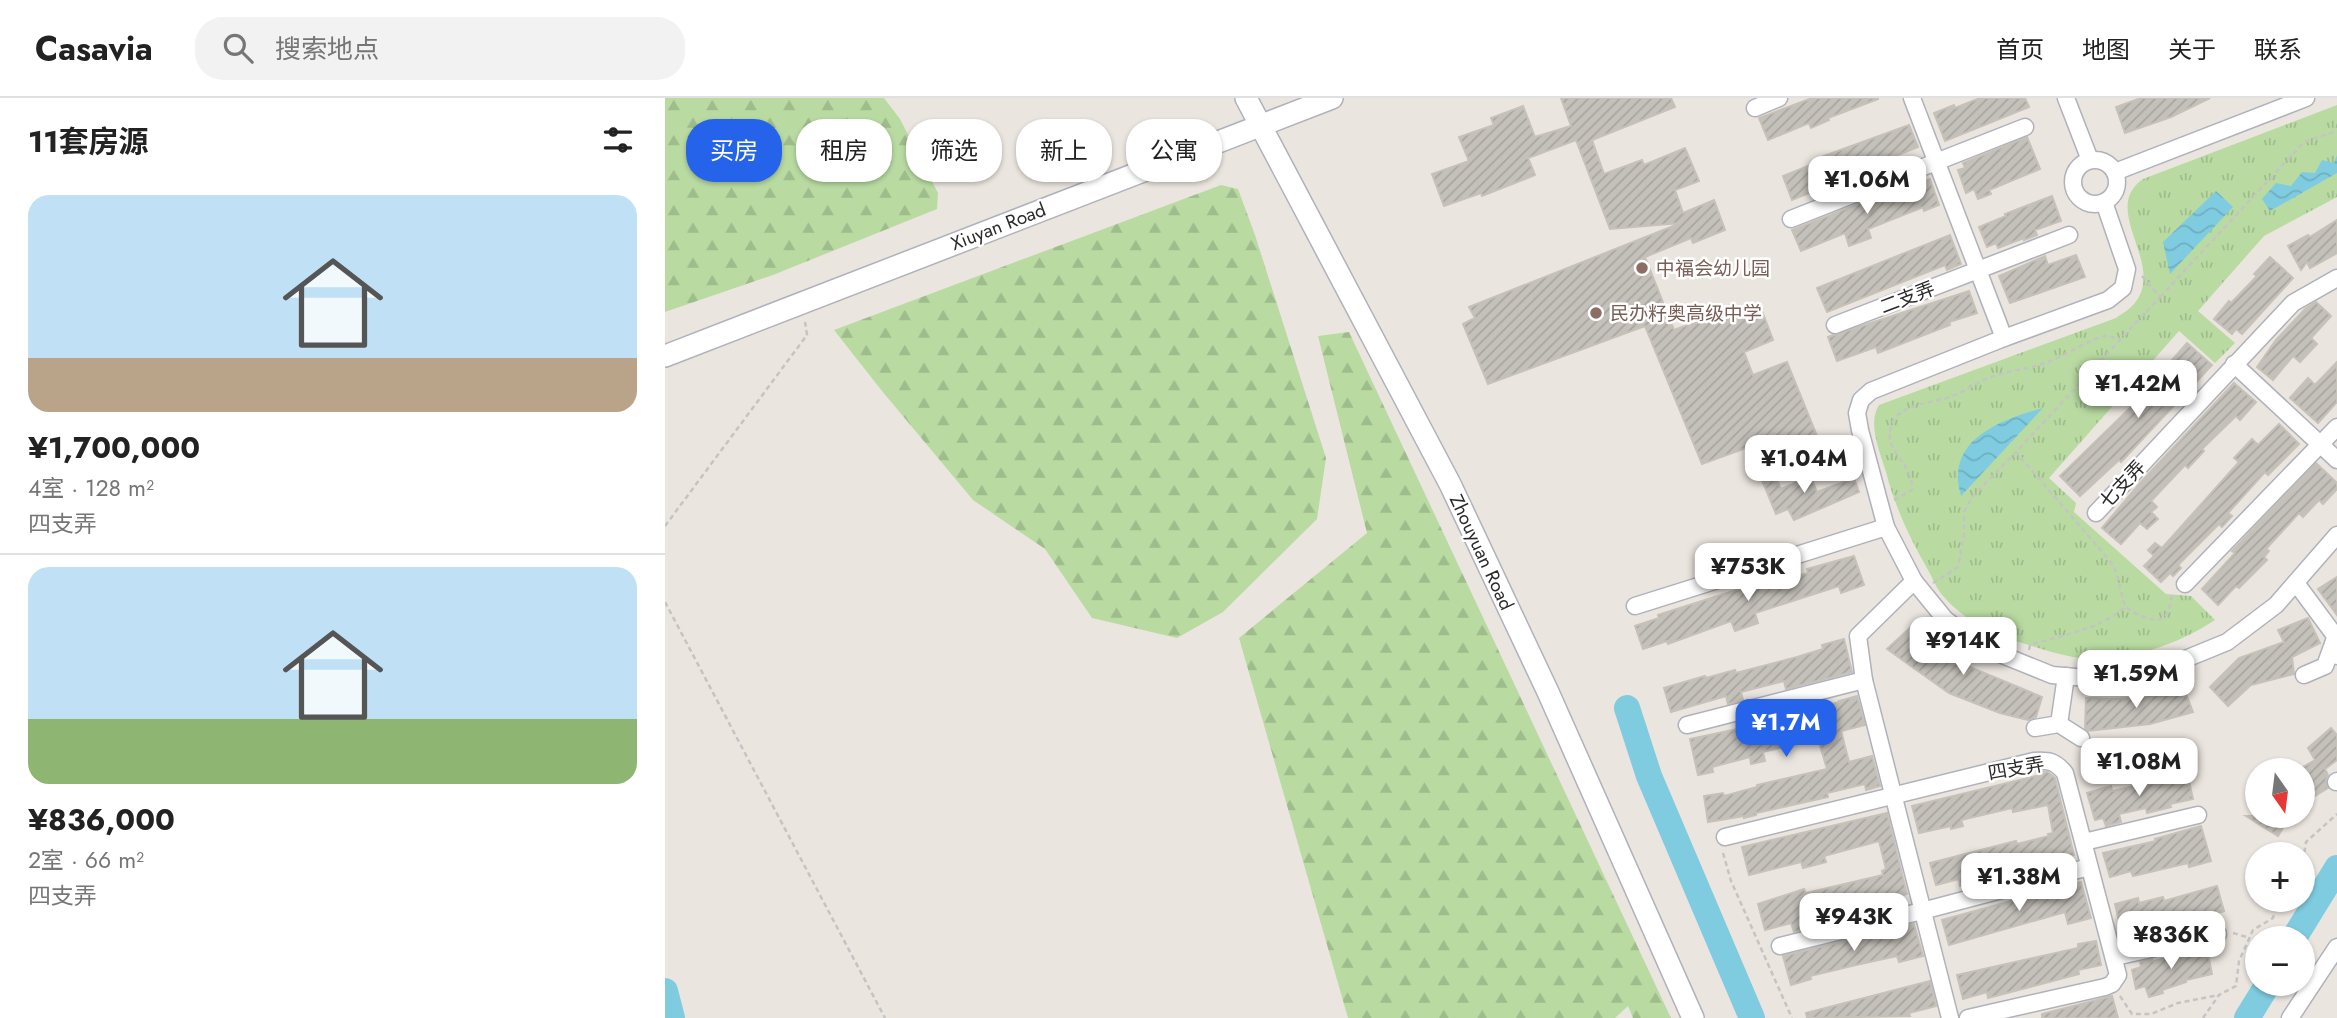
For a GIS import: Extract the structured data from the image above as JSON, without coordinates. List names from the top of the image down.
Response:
{
  "streets": {
    "street": [
      "Xiuyan Road",
      "二支弄",
      "七支弄",
      "Zhouyuan Road",
      "四支弄"
    ]
  },
  "crossings": [
    ["Xiuyan Road", "Zhouyuan Road"]
  ],
  "places": ["中福会幼儿园", "民办籽奥高级中学"],
  "north": "bottom",
  "page": {
    "header": "Casavia",
    "search": "搜索地点",
    "nav": [
      "首页",
      "地图",
      "关于",
      "联系"
    ],
    "heading": "11套房源",
    "chip": [
      "买房",
      "租房",
      "筛选",
      "新上",
      "公寓"
    ],
    "price": [
      "¥1.06M",
      "¥1.42M",
      "¥1.04M",
      "¥753K",
      "¥914K",
      "¥1.59M",
      "¥1.7M",
      "¥1.08M",
      "¥1.38M",
      "¥943K",
      "¥836K"
    ],
    "list": [
      {
        "name": "¥1,700,000",
        "note": "4室 · 128 m² · 四支弄"
      },
      {
        "name": "¥836,000",
        "note": "2室 · 66 m² · 四支弄"
      }
    ],
    "map_buttons": ["+", "−"]
  }
}
